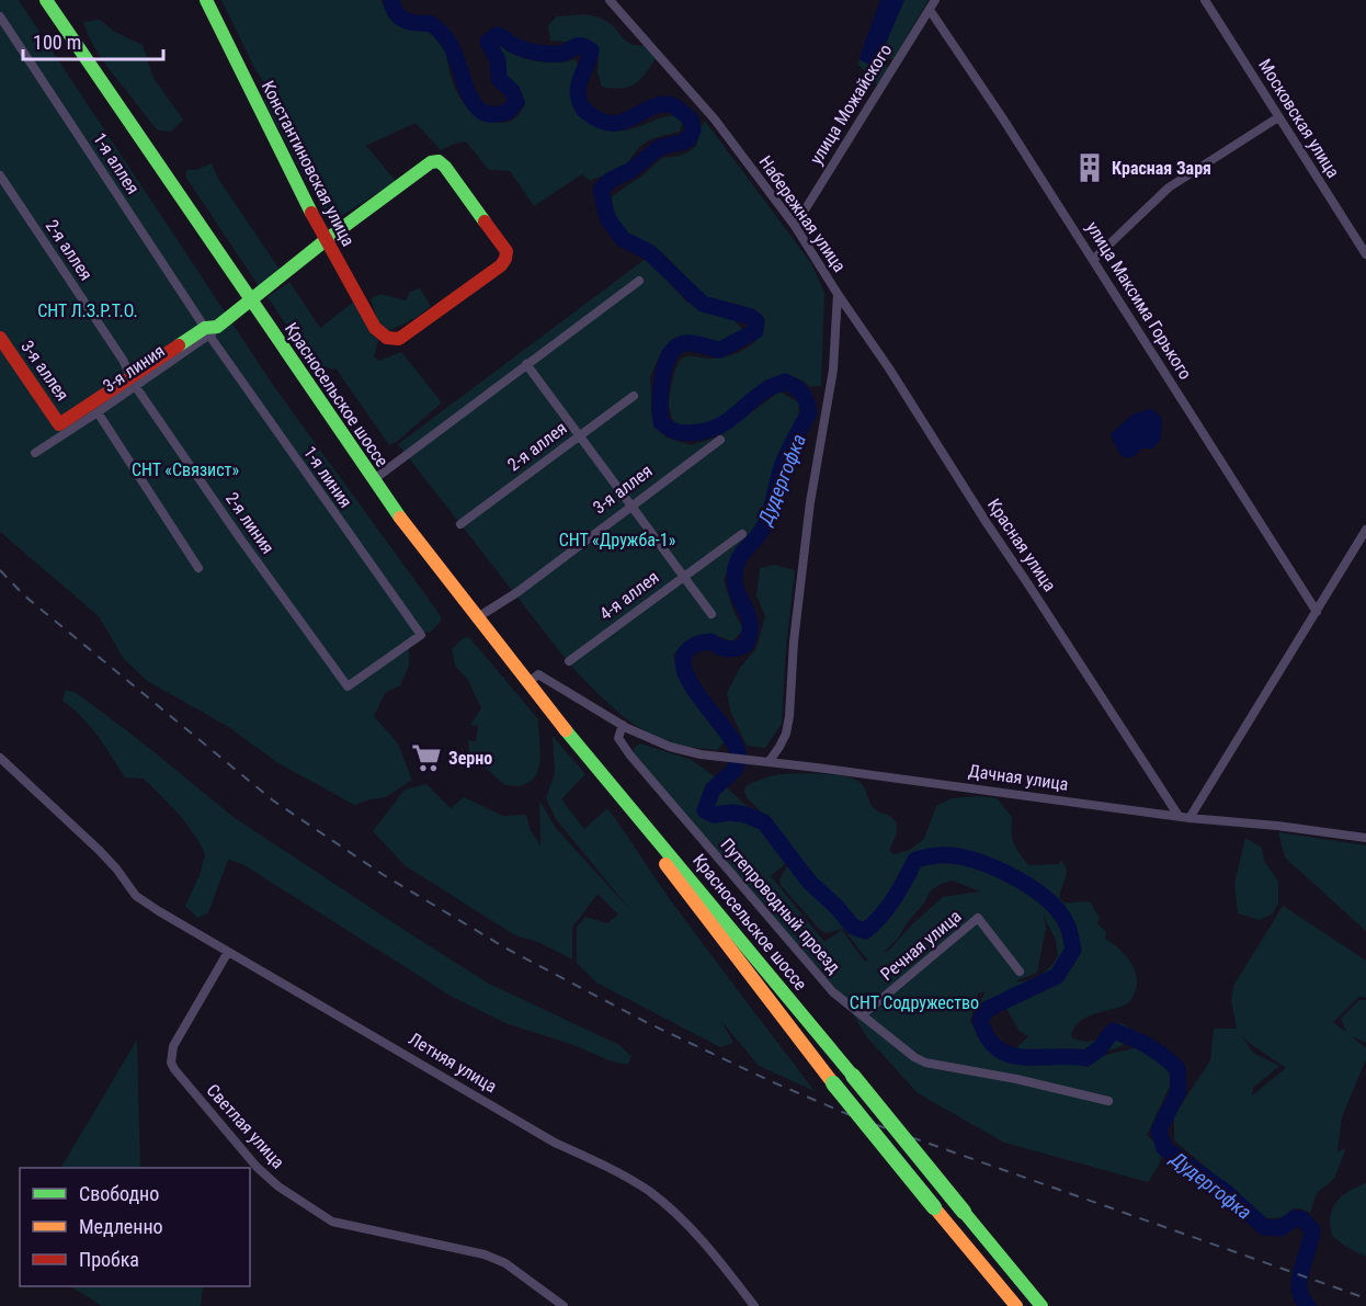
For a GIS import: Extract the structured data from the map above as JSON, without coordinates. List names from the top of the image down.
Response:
{
  "streets": {
    "main road": ["Константиновская улица", "3-я аллея", "Красносельское шоссе"],
    "street": [
      "улица Можайского",
      "Московская улица",
      "1-я аллея",
      "Набережная улица",
      "2-я аллея",
      "улица Максима Горького",
      "3-я линия",
      "1-я линия",
      "2-я линия",
      "Красная улица",
      "4-я аллея",
      "Дачная улица",
      "Путепроводный проезд",
      "Речная улица",
      "Летняя улица",
      "Светлая улица"
    ]
  },
  "crossings": [
    ["улица Можайского", "Набережная улица"],
    ["улица Можайского", "улица Максима Горького"],
    ["1-я аллея", "1-я линия"],
    ["Набережная улица", "Красная улица"],
    ["Набережная улица", "Дачная улица"],
    ["2-я аллея", "3-я линия"],
    ["2-я аллея", "3-я аллея"],
    ["2-я аллея", "2-я линия"],
    ["3-я линия", "3-я аллея"],
    ["3-я линия", "2-я линия"],
    ["3-я аллея", "Красносельское шоссе"],
    ["3-я аллея", "2-я линия"],
    ["Красносельское шоссе", "Дачная улица"],
    ["1-я линия", "2-я линия"],
    ["Красная улица", "Дачная улица"],
    ["Дачная улица", "Путепроводный проезд"],
    ["Путепроводный проезд", "Речная улица"],
    ["Летняя улица", "Светлая улица"]
  ],
  "water": ["Дудергофка"],
  "parks": [
    "СНТ Л.З.Р.Т.О.",
    "СНТ «Связист»",
    "СНТ «Дружба-1»",
    "СНТ Содружество"
  ],
  "places": {
    "building": ["Красная Заря"],
    "supermarket": ["Зерно"]
  },
  "legend": ["Свободно", "Медленно", "Пробка"],
  "scale_bar": "100 m"
}
